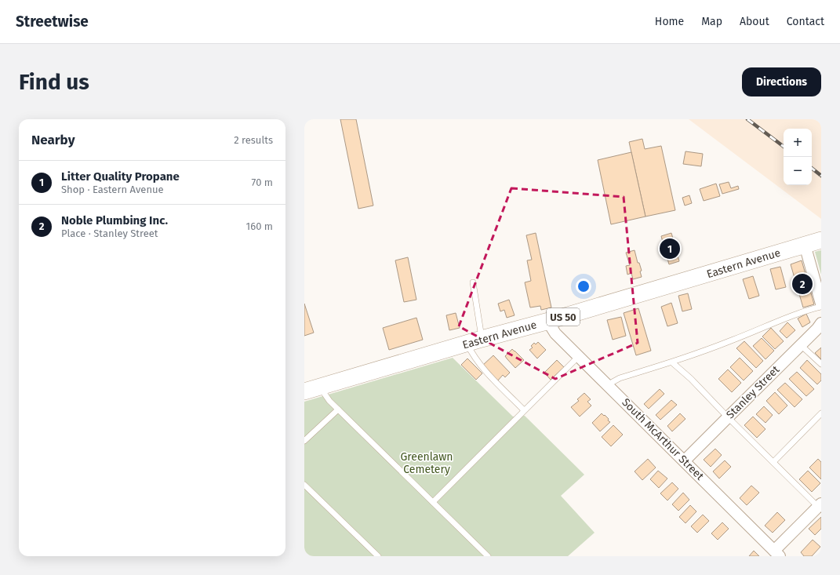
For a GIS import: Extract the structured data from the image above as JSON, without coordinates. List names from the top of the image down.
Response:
{
  "streets": {
    "main road": ["Eastern Avenue", "US 50"],
    "street": ["Stanley Street", "South McArthur Street"]
  },
  "crossings": [
    ["Eastern Avenue", "South McArthur Street"],
    ["Stanley Street", "South McArthur Street"]
  ],
  "parks": ["Greenlawn Cemetery"],
  "page": {
    "header": "Streetwise",
    "nav": [
      "Home",
      "Map",
      "About",
      "Contact"
    ],
    "buttons": "Directions",
    "title": "Find us",
    "heading": ["Nearby", "2 results"],
    "map_buttons": ["+", "−"],
    "list": [
      {
        "mark": "1",
        "name": "Litter Quality Propane",
        "note": "Shop · Eastern Avenue",
        "value": "70 m"
      },
      {
        "mark": "2",
        "name": "Noble Plumbing Inc.",
        "note": "Place · Stanley Street",
        "value": "160 m"
      }
    ],
    "pins": ["1", "2"]
  }
}
